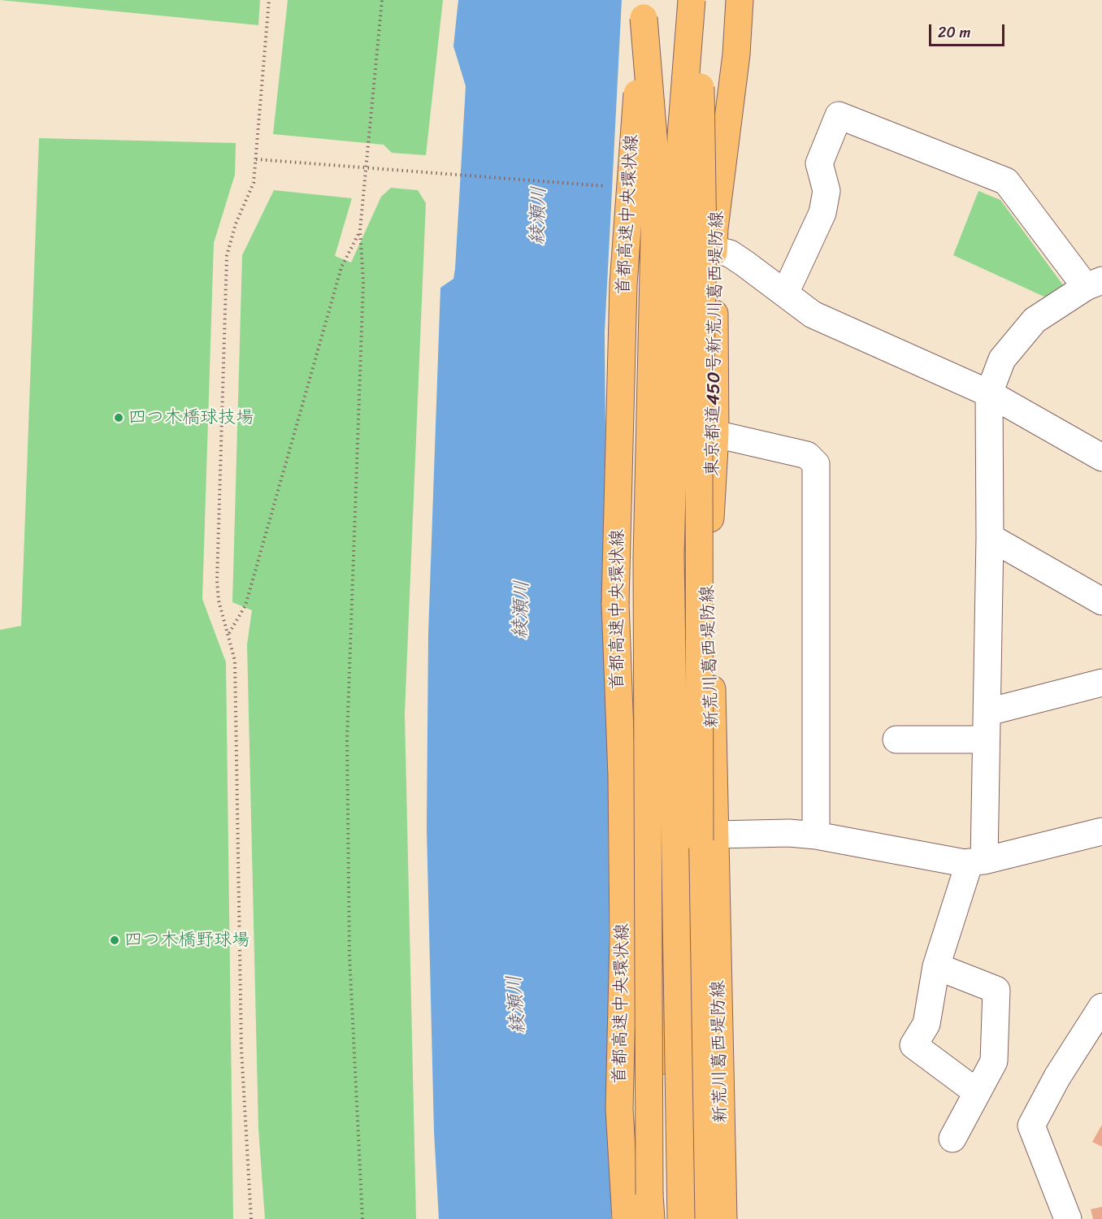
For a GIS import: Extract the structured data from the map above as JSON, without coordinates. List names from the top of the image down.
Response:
{
  "streets": {
    "main road": ["首都高速中央環状線", "東京都道450号新荒川葛西堤防線", "新荒川葛西堤防線"]
  },
  "crossings": [
    ["東京都道450号新荒川葛西堤防線", "新荒川葛西堤防線"]
  ],
  "water": ["綾瀬川"],
  "places": ["四つ木橋球技場", "四つ木橋野球場"],
  "scale_bar": "20 m"
}
